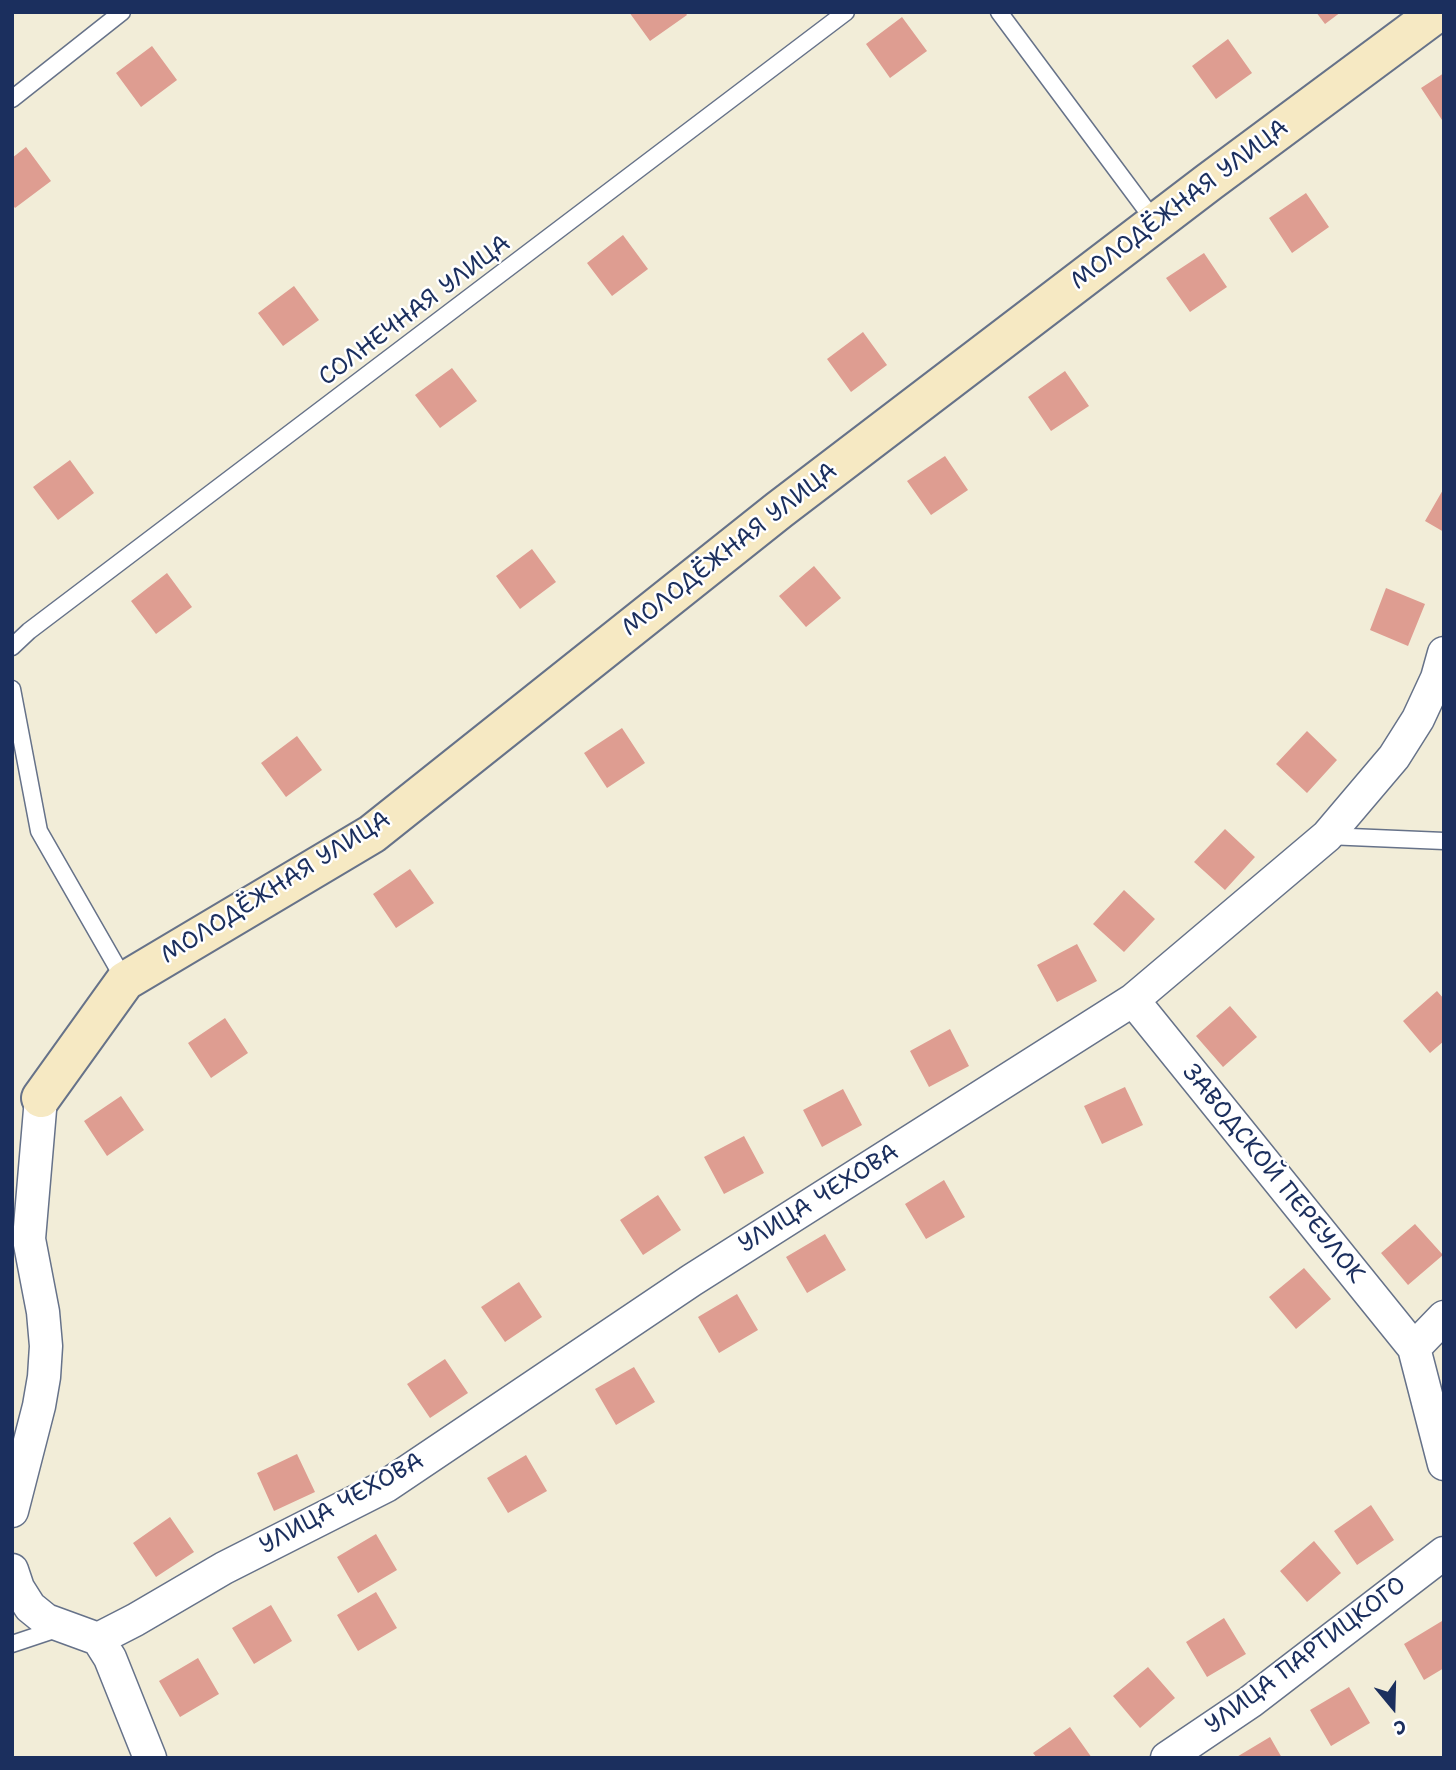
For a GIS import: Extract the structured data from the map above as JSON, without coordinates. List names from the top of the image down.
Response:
{
  "streets": {
    "street": [
      "МОЛОДЁЖНАЯ УЛИЦА",
      "ЗАВОДСКОЙ ПЕРЕУЛОК",
      "УЛИЦА ЧЕХОВА",
      "УЛИЦА ПАРТИЦКОГО"
    ],
    "lane": ["СОЛНЕЧНАЯ УЛИЦА"]
  },
  "crossings": [
    ["ЗАВОДСКОЙ ПЕРЕУЛОК", "УЛИЦА ЧЕХОВА"]
  ],
  "north": "bottom"
}
